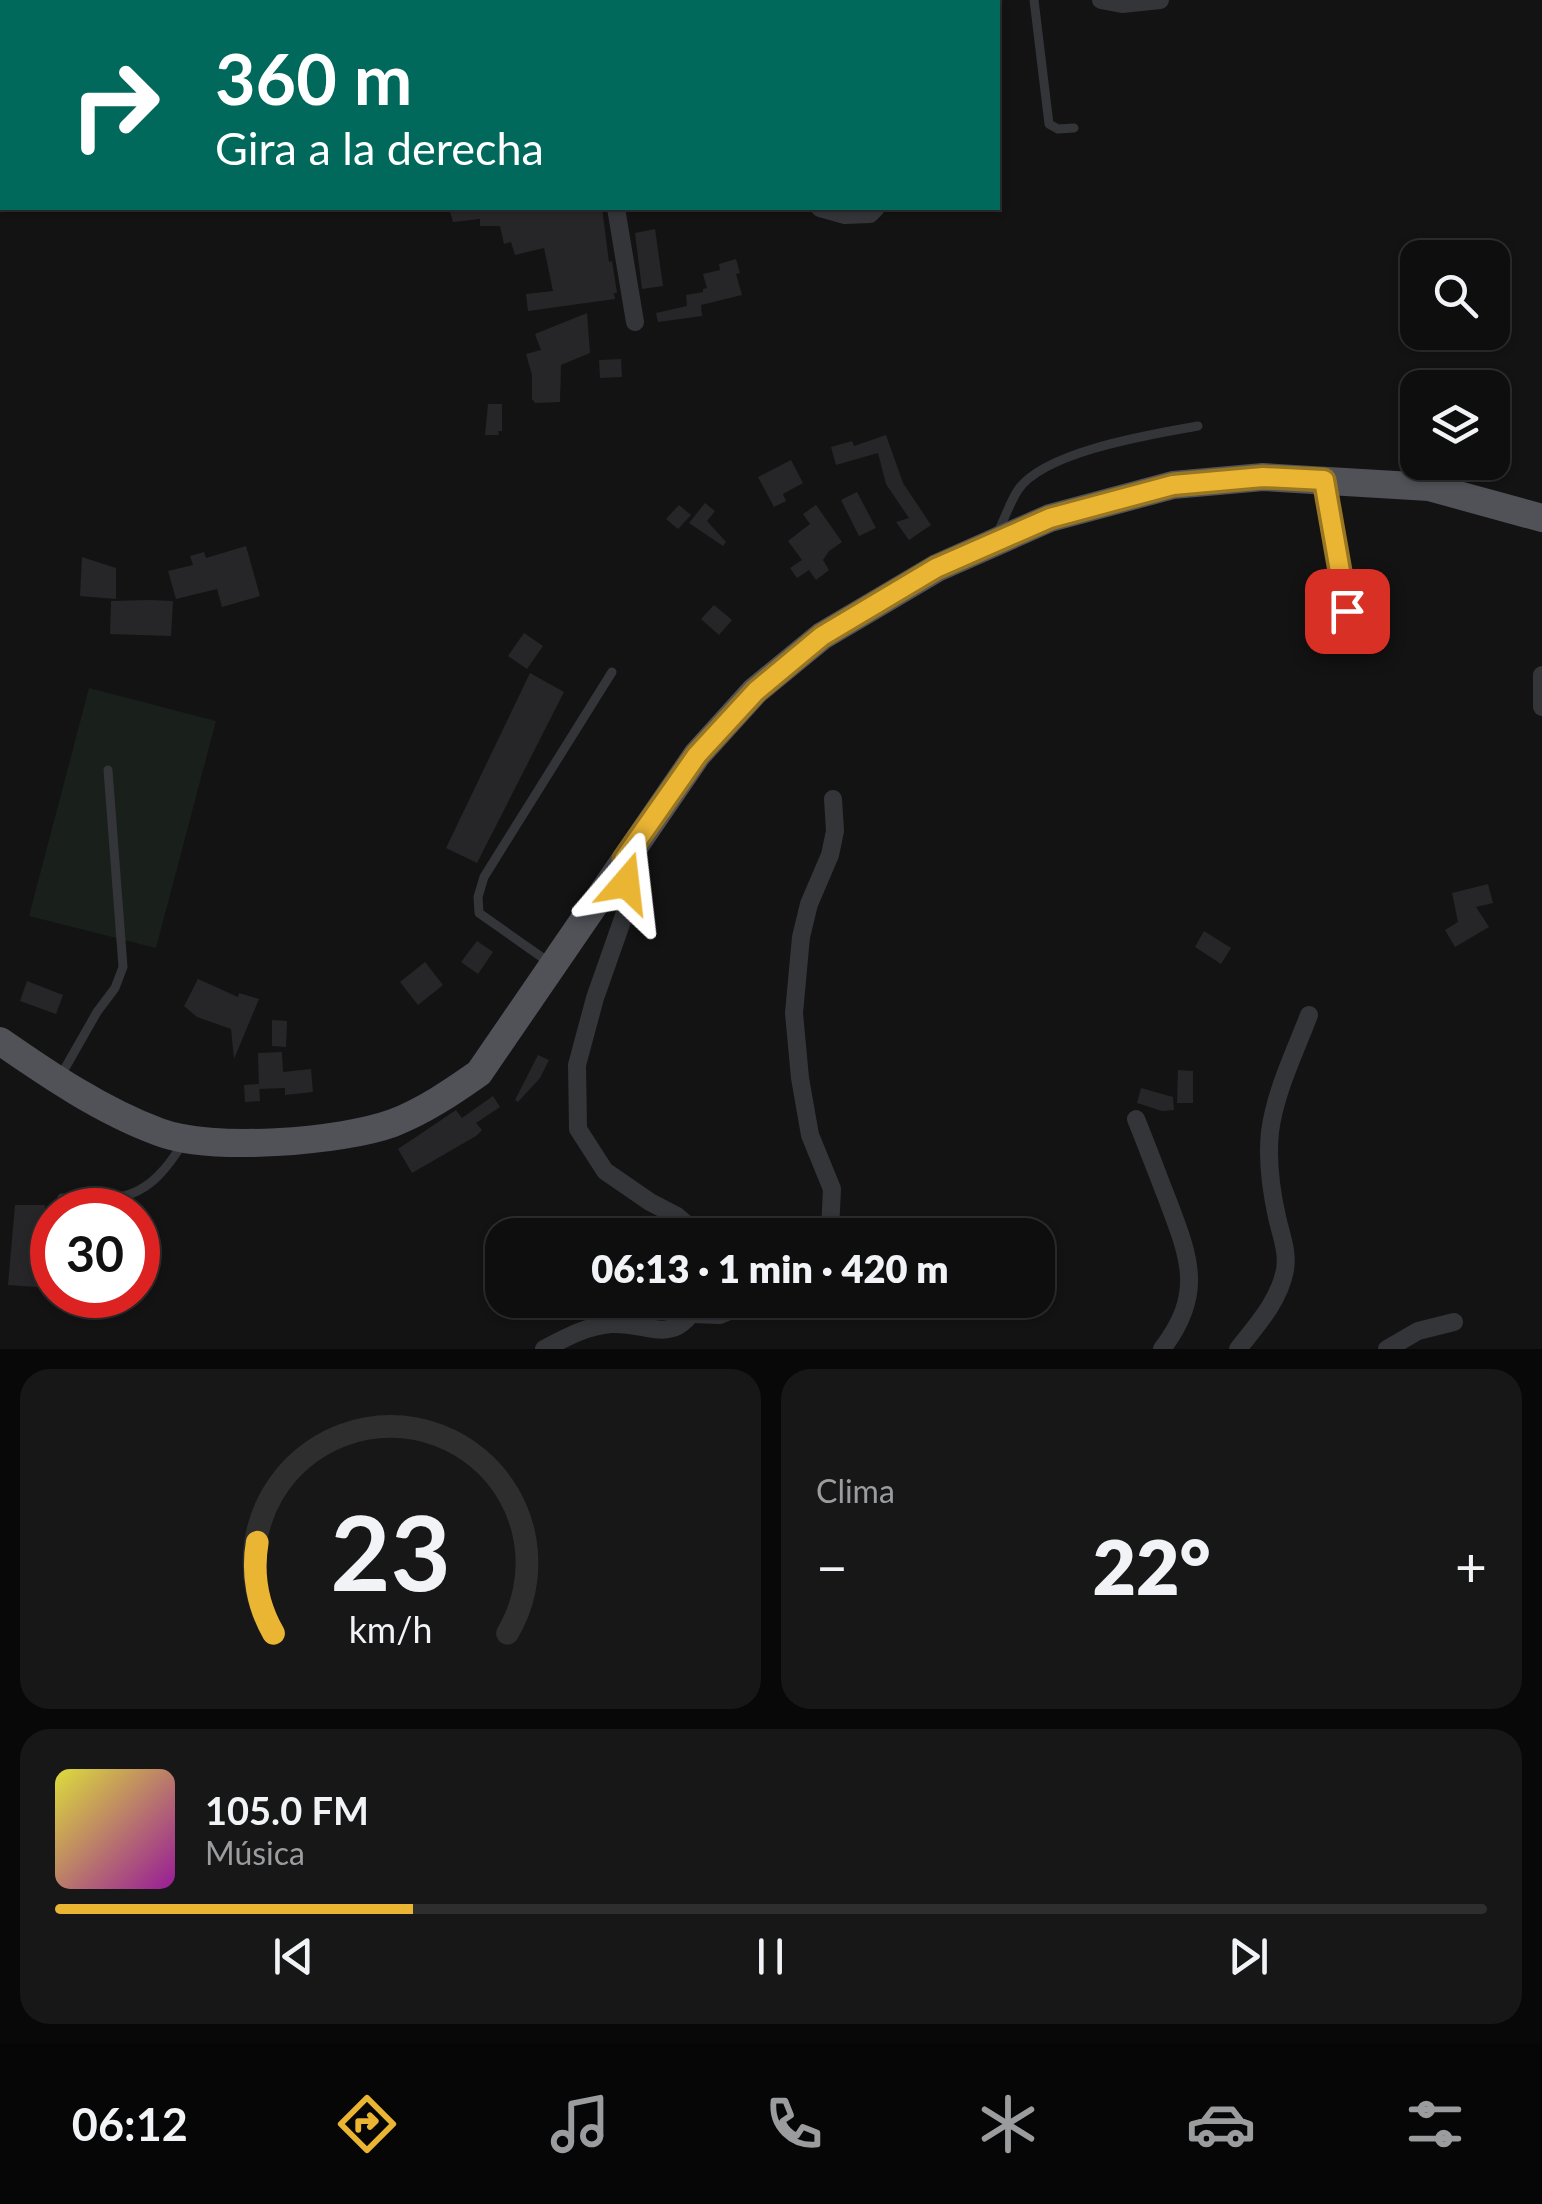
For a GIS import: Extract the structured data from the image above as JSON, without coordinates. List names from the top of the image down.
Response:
{
  "page": {
    "turn": ["360 m", "Gira a la derecha"],
    "limit": "30",
    "trip": "06:13 · 1 min · 420 m",
    "tile": "Clima",
    "heat": ["−", "22°", "+"],
    "song": ["105.0 FM", "Música"],
    "tabs": "06:12",
    "gauge": ["23", "km/h"]
  }
}
